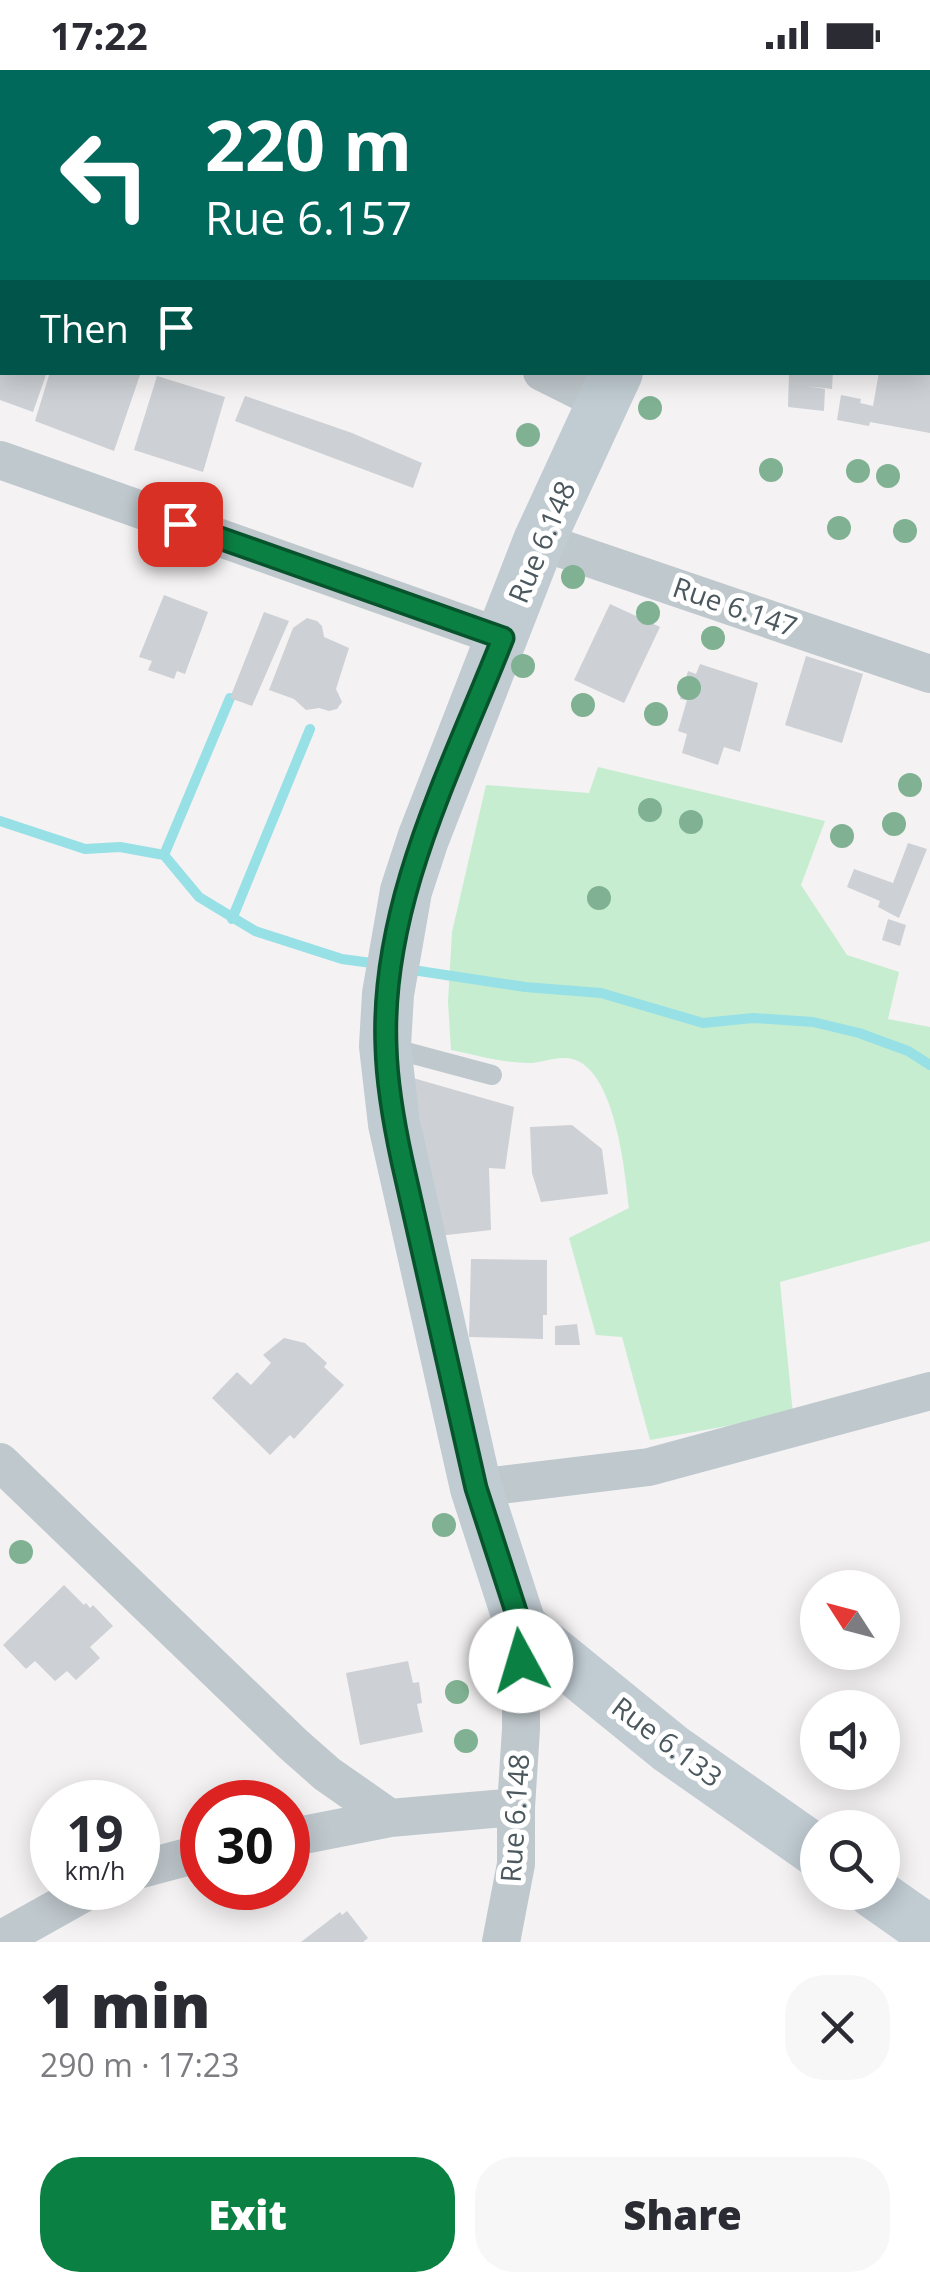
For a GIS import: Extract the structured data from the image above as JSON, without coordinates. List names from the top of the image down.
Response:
{
  "streets": {
    "street": ["Rue 6.148", "Rue 6.147", "Rue 6.133"]
  },
  "crossings": [
    ["Rue 6.148", "Rue 6.147"],
    ["Rue 6.148", "Rue 6.133"]
  ],
  "north": "top left",
  "page": {
    "status": "17:22",
    "turn": ["220 m", "Rue 6.157"],
    "then": "Then",
    "speed": "19 km/h",
    "limit": "30",
    "heading": ["1 min", "290 m · 17:23"],
    "buttons": ["Exit", "Share"]
  }
}
